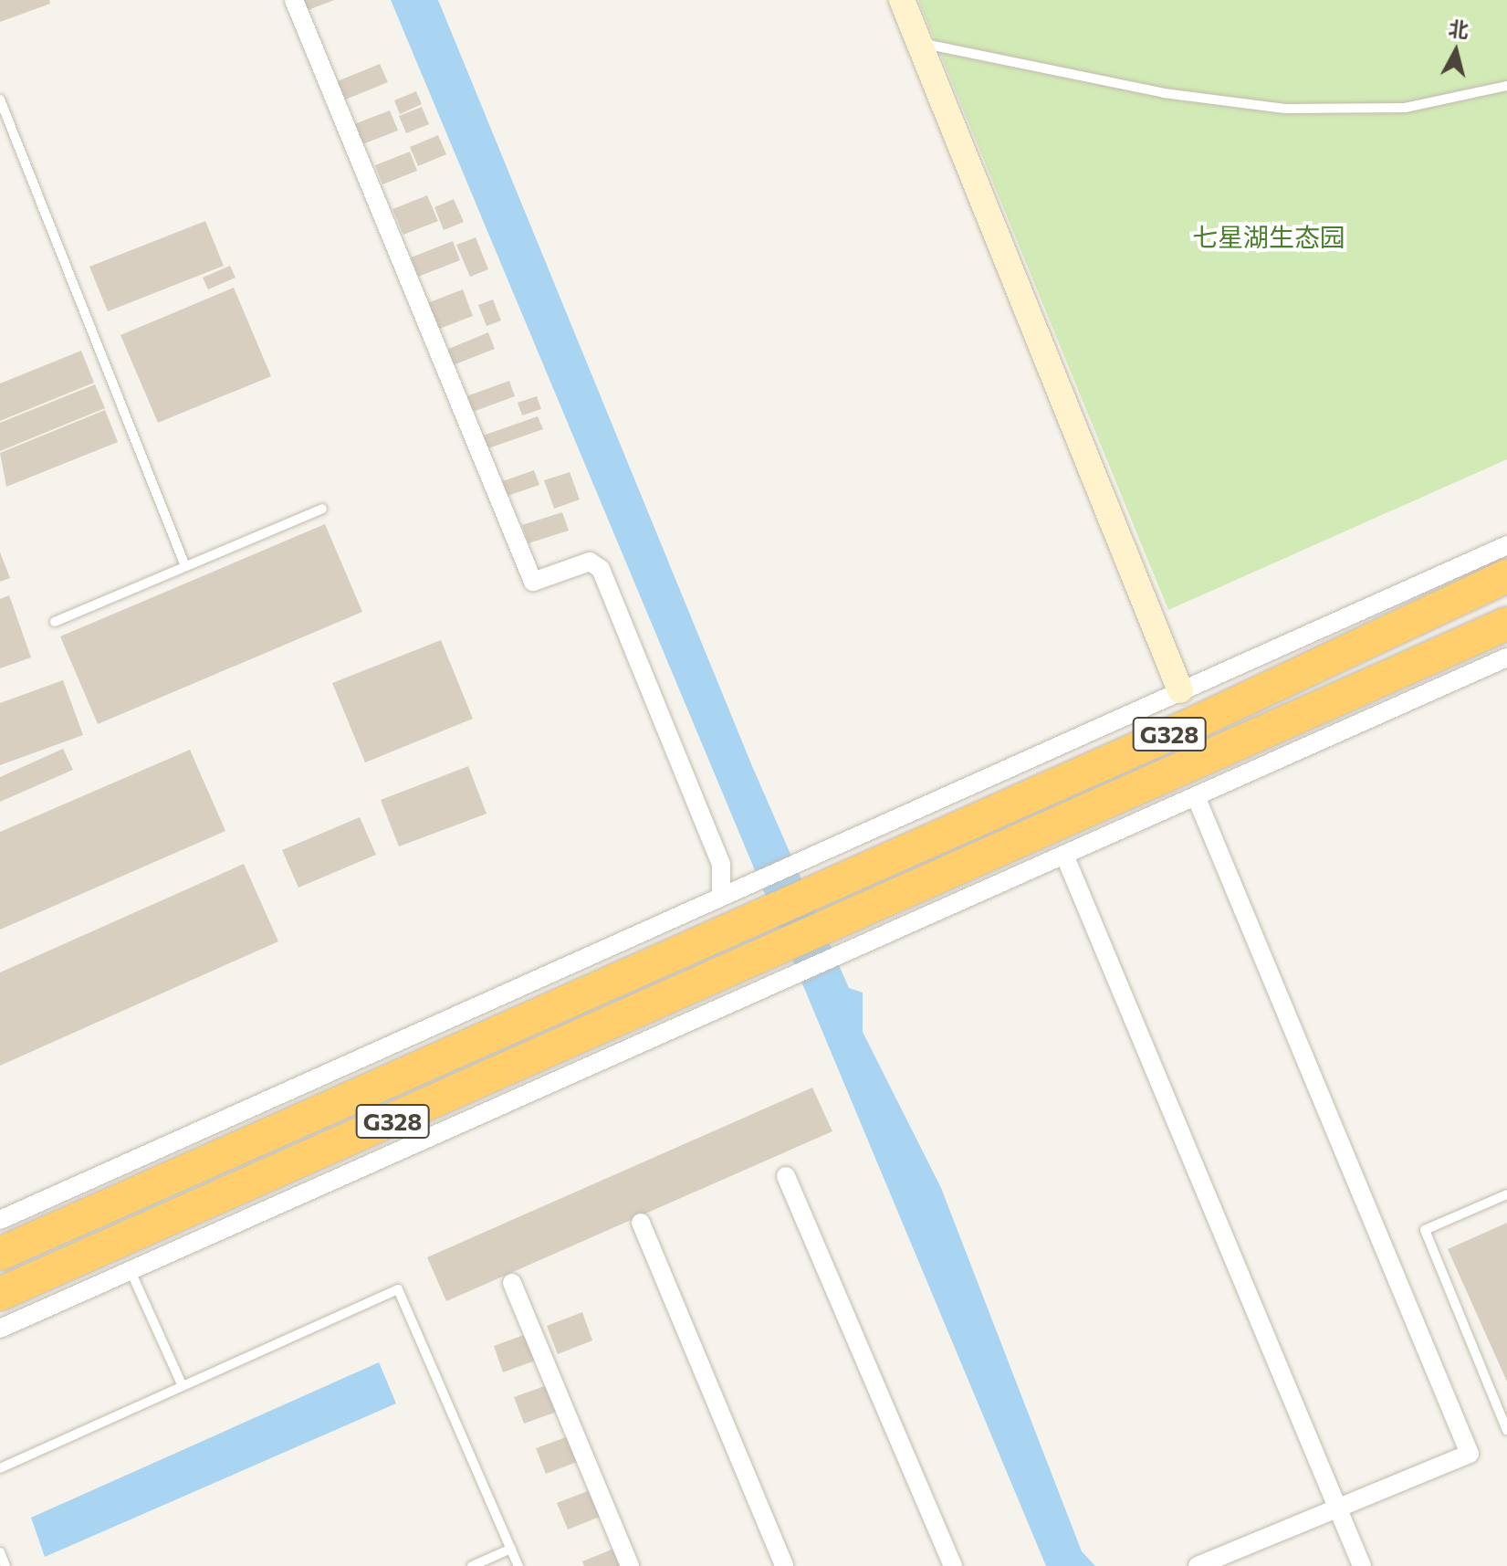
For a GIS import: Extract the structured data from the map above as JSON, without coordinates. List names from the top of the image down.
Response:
{
  "streets": {
    "highway": ["G328"]
  },
  "parks": ["七星湖生态园"],
  "north": "top"
}
